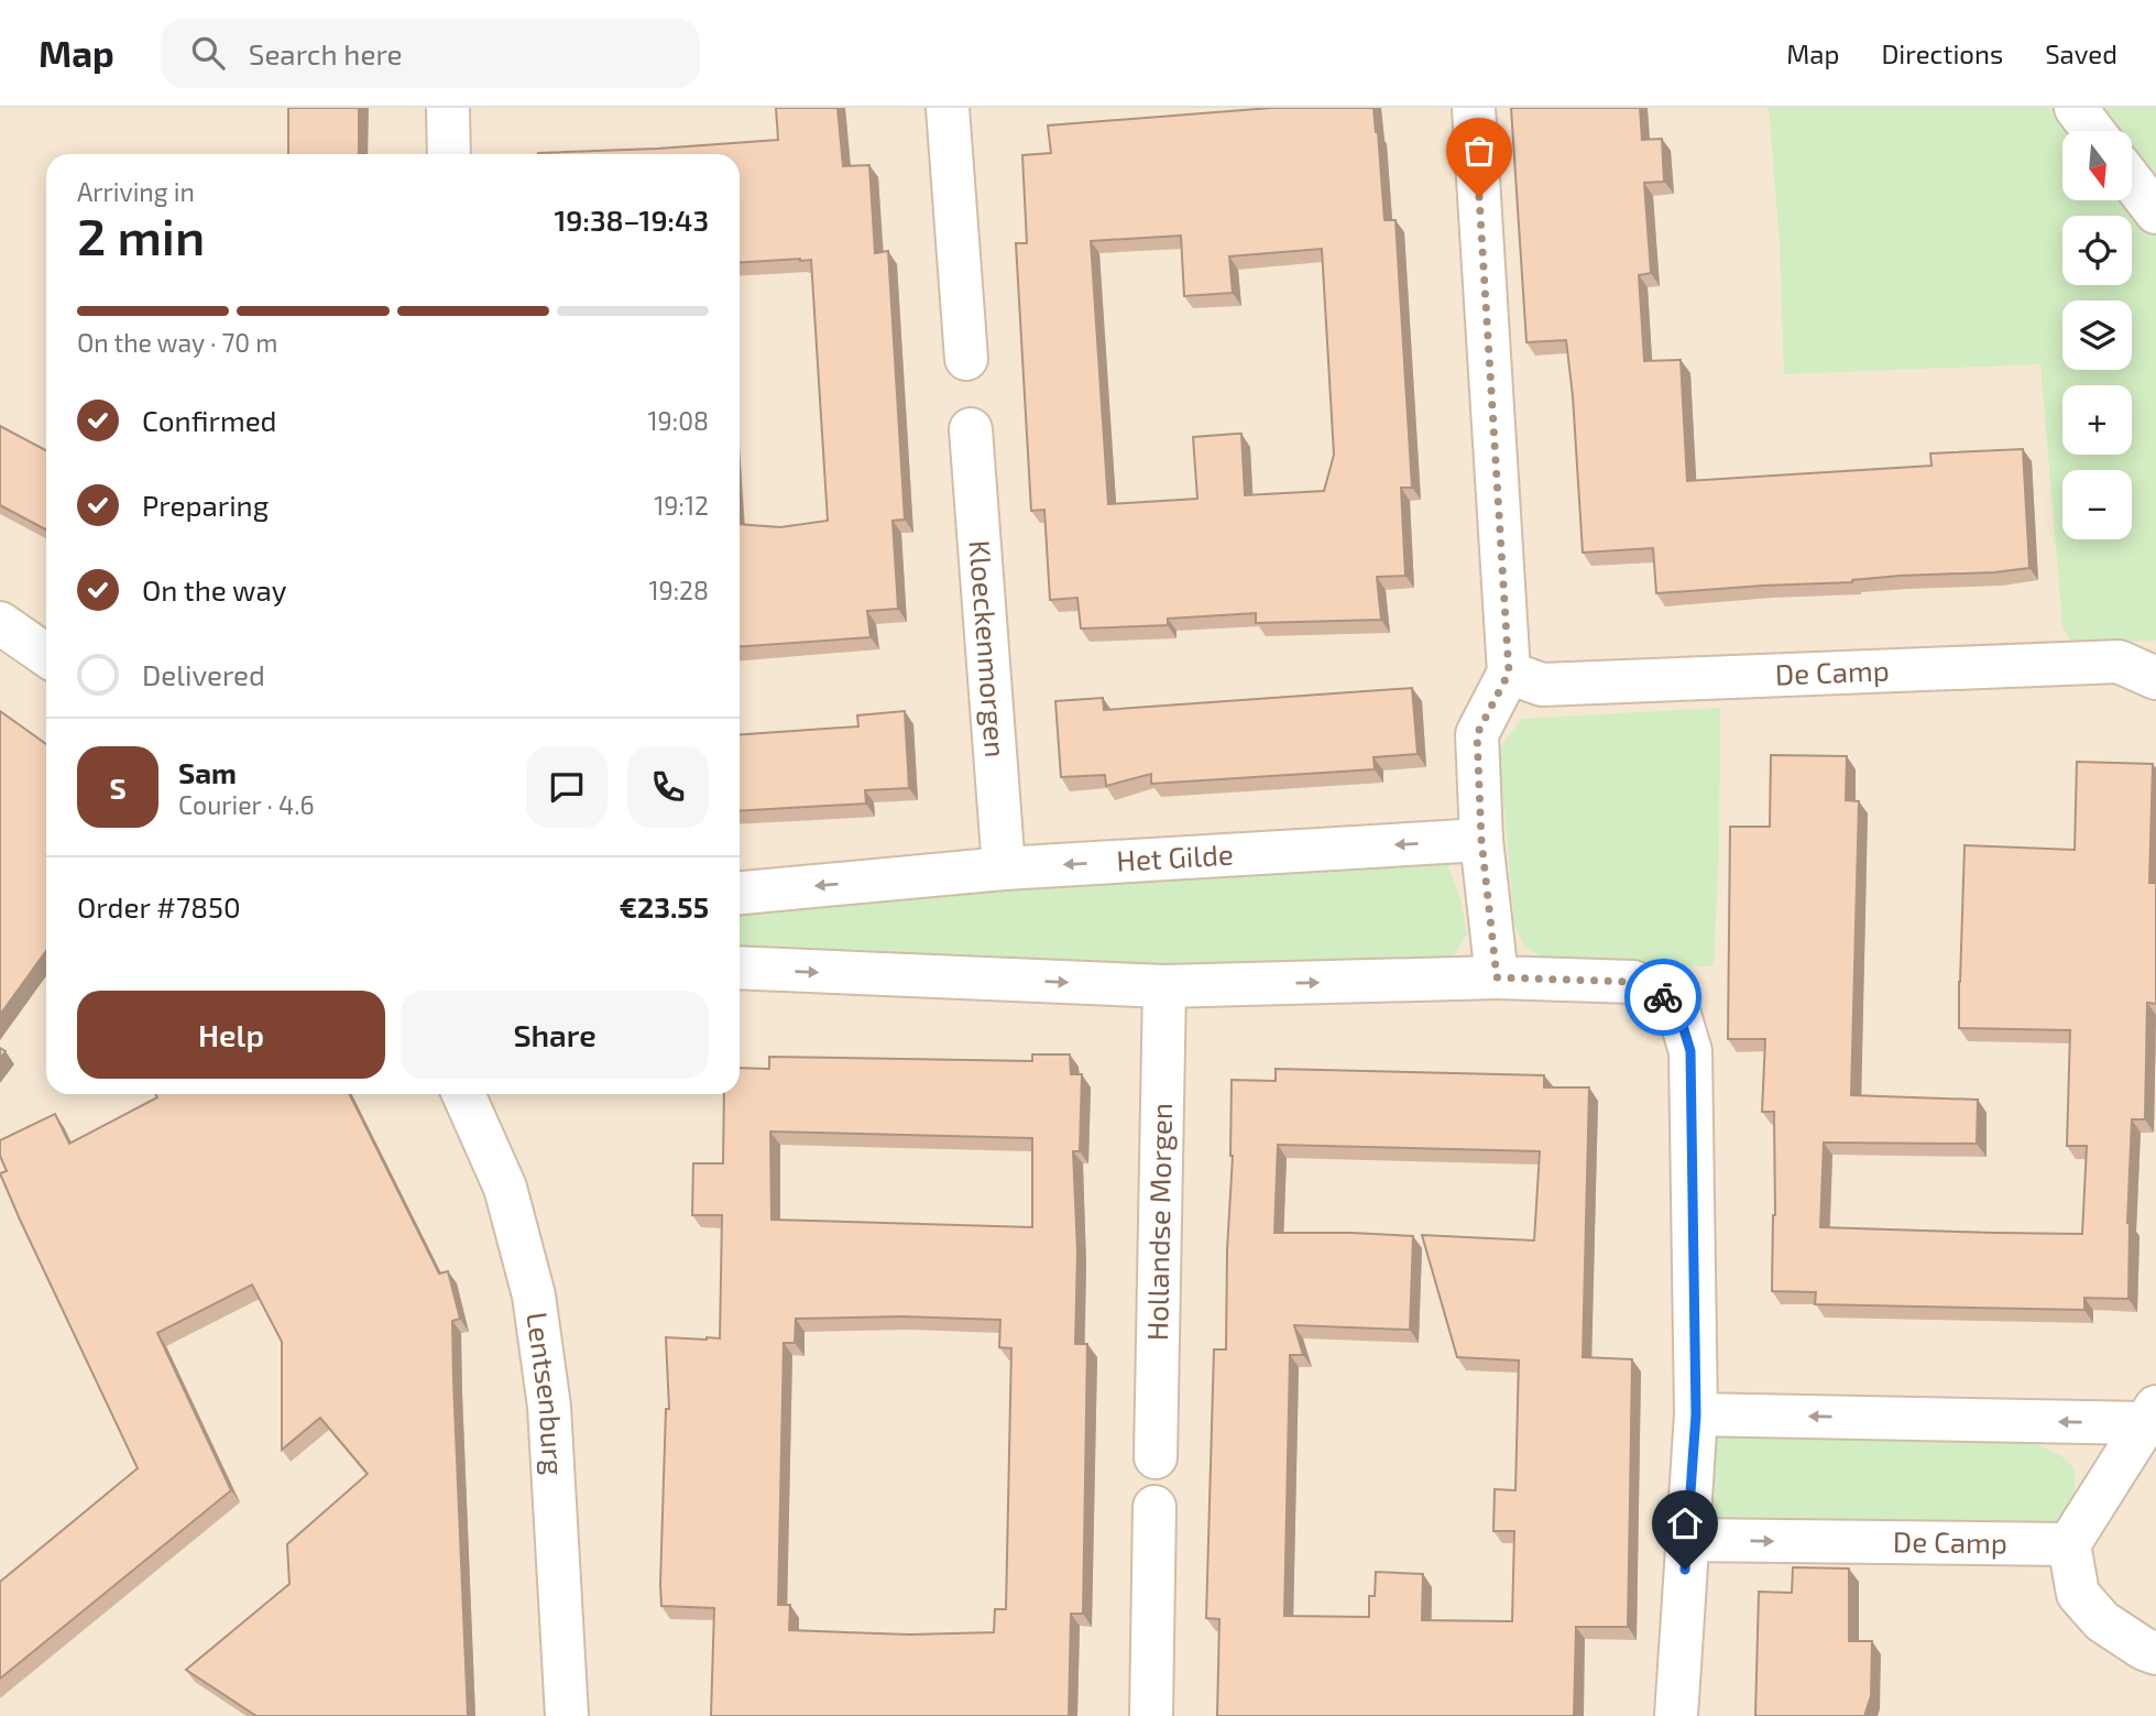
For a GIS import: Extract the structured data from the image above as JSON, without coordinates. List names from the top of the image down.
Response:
{
  "streets": {
    "street": [
      "Kloeckenmorgen",
      "De Camp",
      "Het Gilde",
      "Hollandse Morgen",
      "Lentsenburg"
    ]
  },
  "crossings": [
    ["Kloeckenmorgen", "Het Gilde"]
  ],
  "north": "bottom",
  "page": {
    "header": "Map",
    "search": "Search here",
    "nav": ["Map", "Directions", "Saved"],
    "map_buttons": ["+", "−"],
    "heading": ["2 min", "Arriving in", "19:38–19:43"],
    "panel": [
      "Sam",
      "Courier · 4.6",
      "Order #7850",
      "€23.55"
    ],
    "bar": "On the way · 70 m",
    "list": [
      ["Confirmed", "19:08"],
      ["Preparing", "19:12"],
      ["On the way", "19:28"],
      "Delivered"
    ],
    "round": "S",
    "buttons": ["Help", "Share"]
  }
}
